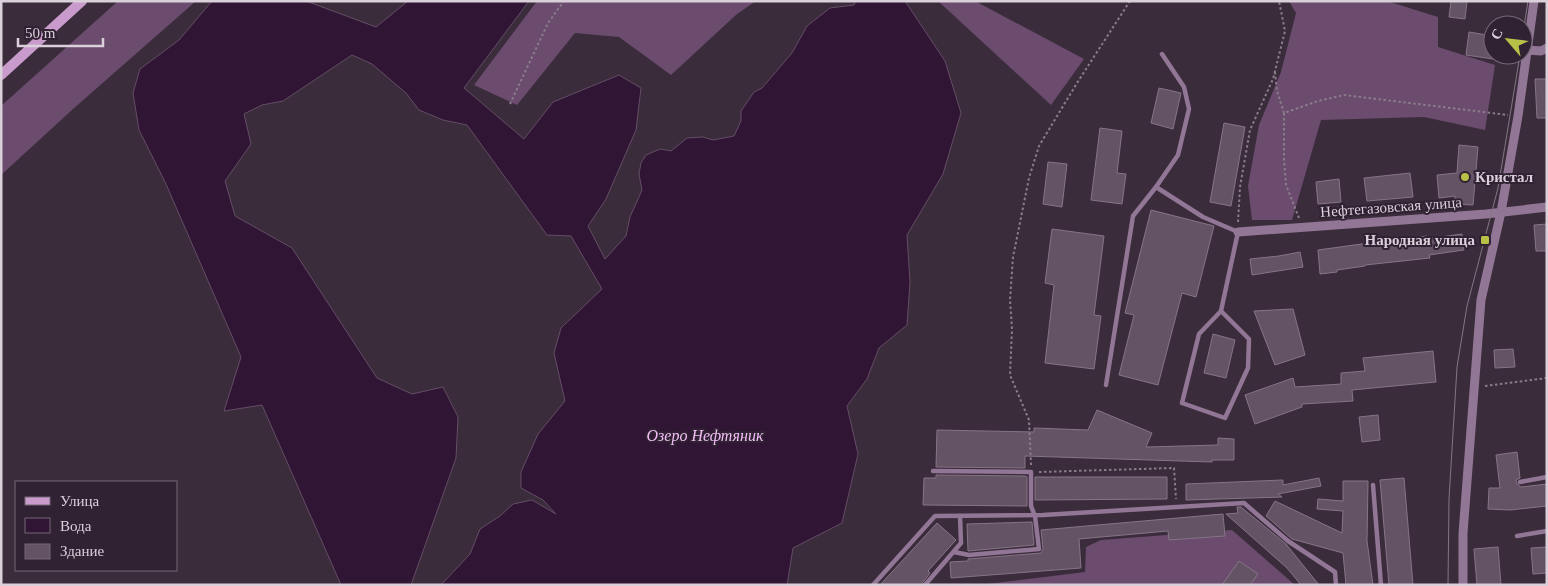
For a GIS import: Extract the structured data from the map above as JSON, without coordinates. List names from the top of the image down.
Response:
{
  "streets": {
    "street": ["Нефтегазовская улица"]
  },
  "water": ["Озеро Нефтяник"],
  "places": {
    "other": ["Кристал"],
    "transit": ["Народная улица"]
  },
  "legend": ["Улица", "Вода", "Здание"],
  "scale_bar": "50 m",
  "north": "top left"
}
